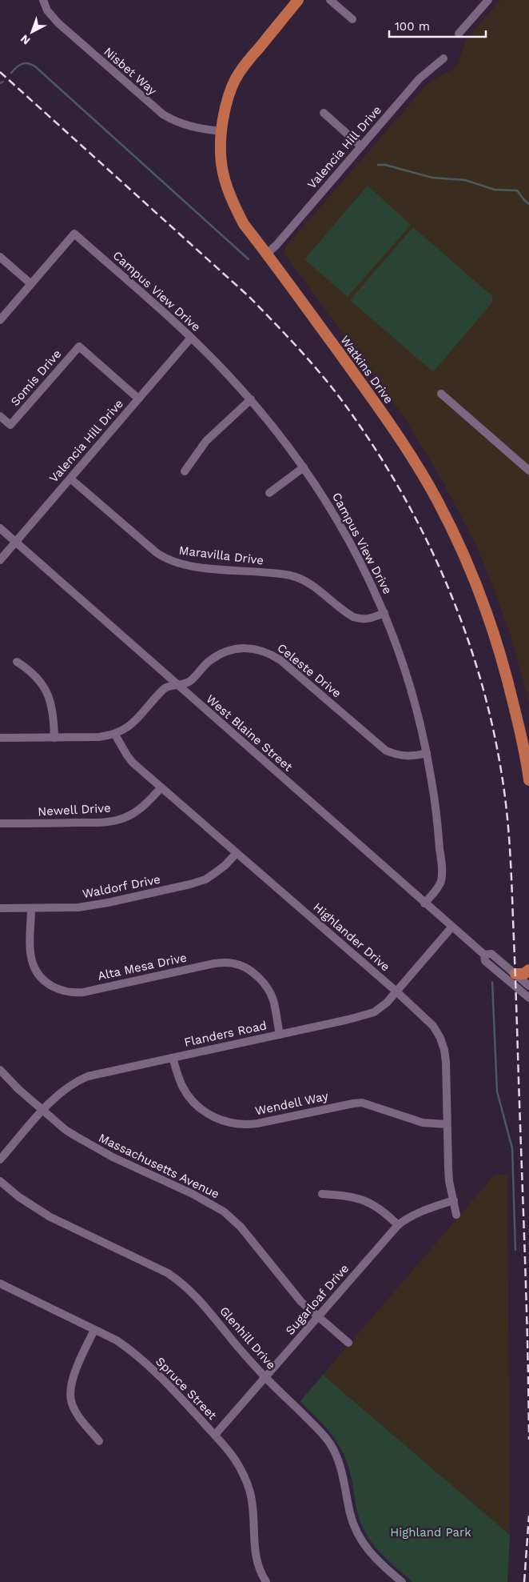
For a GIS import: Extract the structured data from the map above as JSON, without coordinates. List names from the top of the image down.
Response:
{
  "streets": {
    "main road": ["Watkins Drive"],
    "street": [
      "Nisbet Way",
      "Valencia Hill Drive",
      "Campus View Drive",
      "Somis Drive",
      "Maravilla Drive",
      "Celeste Drive",
      "West Blaine Street",
      "Newell Drive",
      "Waldorf Drive",
      "Highlander Drive",
      "Alta Mesa Drive",
      "Flanders Road",
      "Wendell Way",
      "Massachusetts Avenue",
      "Sugarloaf Drive",
      "Glenhill Drive",
      "Spruce Street"
    ]
  },
  "crossings": [
    ["Nisbet Way", "Watkins Drive"],
    ["Valencia Hill Drive", "Campus View Drive"],
    ["Valencia Hill Drive", "Watkins Drive"],
    ["Valencia Hill Drive", "Somis Drive"],
    ["Valencia Hill Drive", "Maravilla Drive"],
    ["Valencia Hill Drive", "West Blaine Street"],
    ["Campus View Drive", "Maravilla Drive"],
    ["Campus View Drive", "Celeste Drive"],
    ["Campus View Drive", "West Blaine Street"],
    ["Celeste Drive", "West Blaine Street"],
    ["Celeste Drive", "Highlander Drive"],
    ["West Blaine Street", "Flanders Road"],
    ["Newell Drive", "Highlander Drive"],
    ["Waldorf Drive", "Highlander Drive"],
    ["Waldorf Drive", "Alta Mesa Drive"],
    ["Highlander Drive", "Flanders Road"],
    ["Highlander Drive", "Wendell Way"],
    ["Highlander Drive", "Sugarloaf Drive"],
    ["Alta Mesa Drive", "Flanders Road"],
    ["Flanders Road", "Wendell Way"],
    ["Flanders Road", "Massachusetts Avenue"],
    ["Massachusetts Avenue", "Sugarloaf Drive"],
    ["Sugarloaf Drive", "Glenhill Drive"],
    ["Sugarloaf Drive", "Spruce Street"]
  ],
  "parks": ["Highland Park"],
  "scale_bar": "100 m",
  "north": "bottom left"
}
